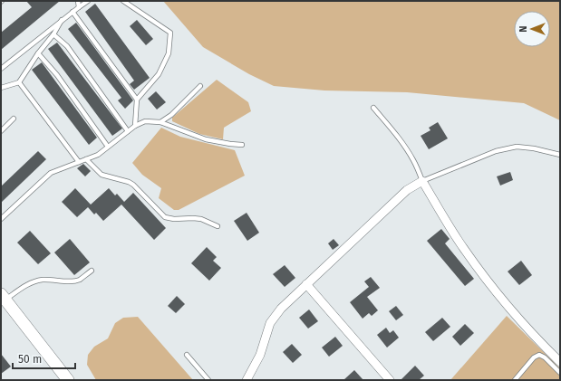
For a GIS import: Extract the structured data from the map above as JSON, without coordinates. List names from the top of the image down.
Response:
{
  "scale_bar": "50 m",
  "north": "left"
}
